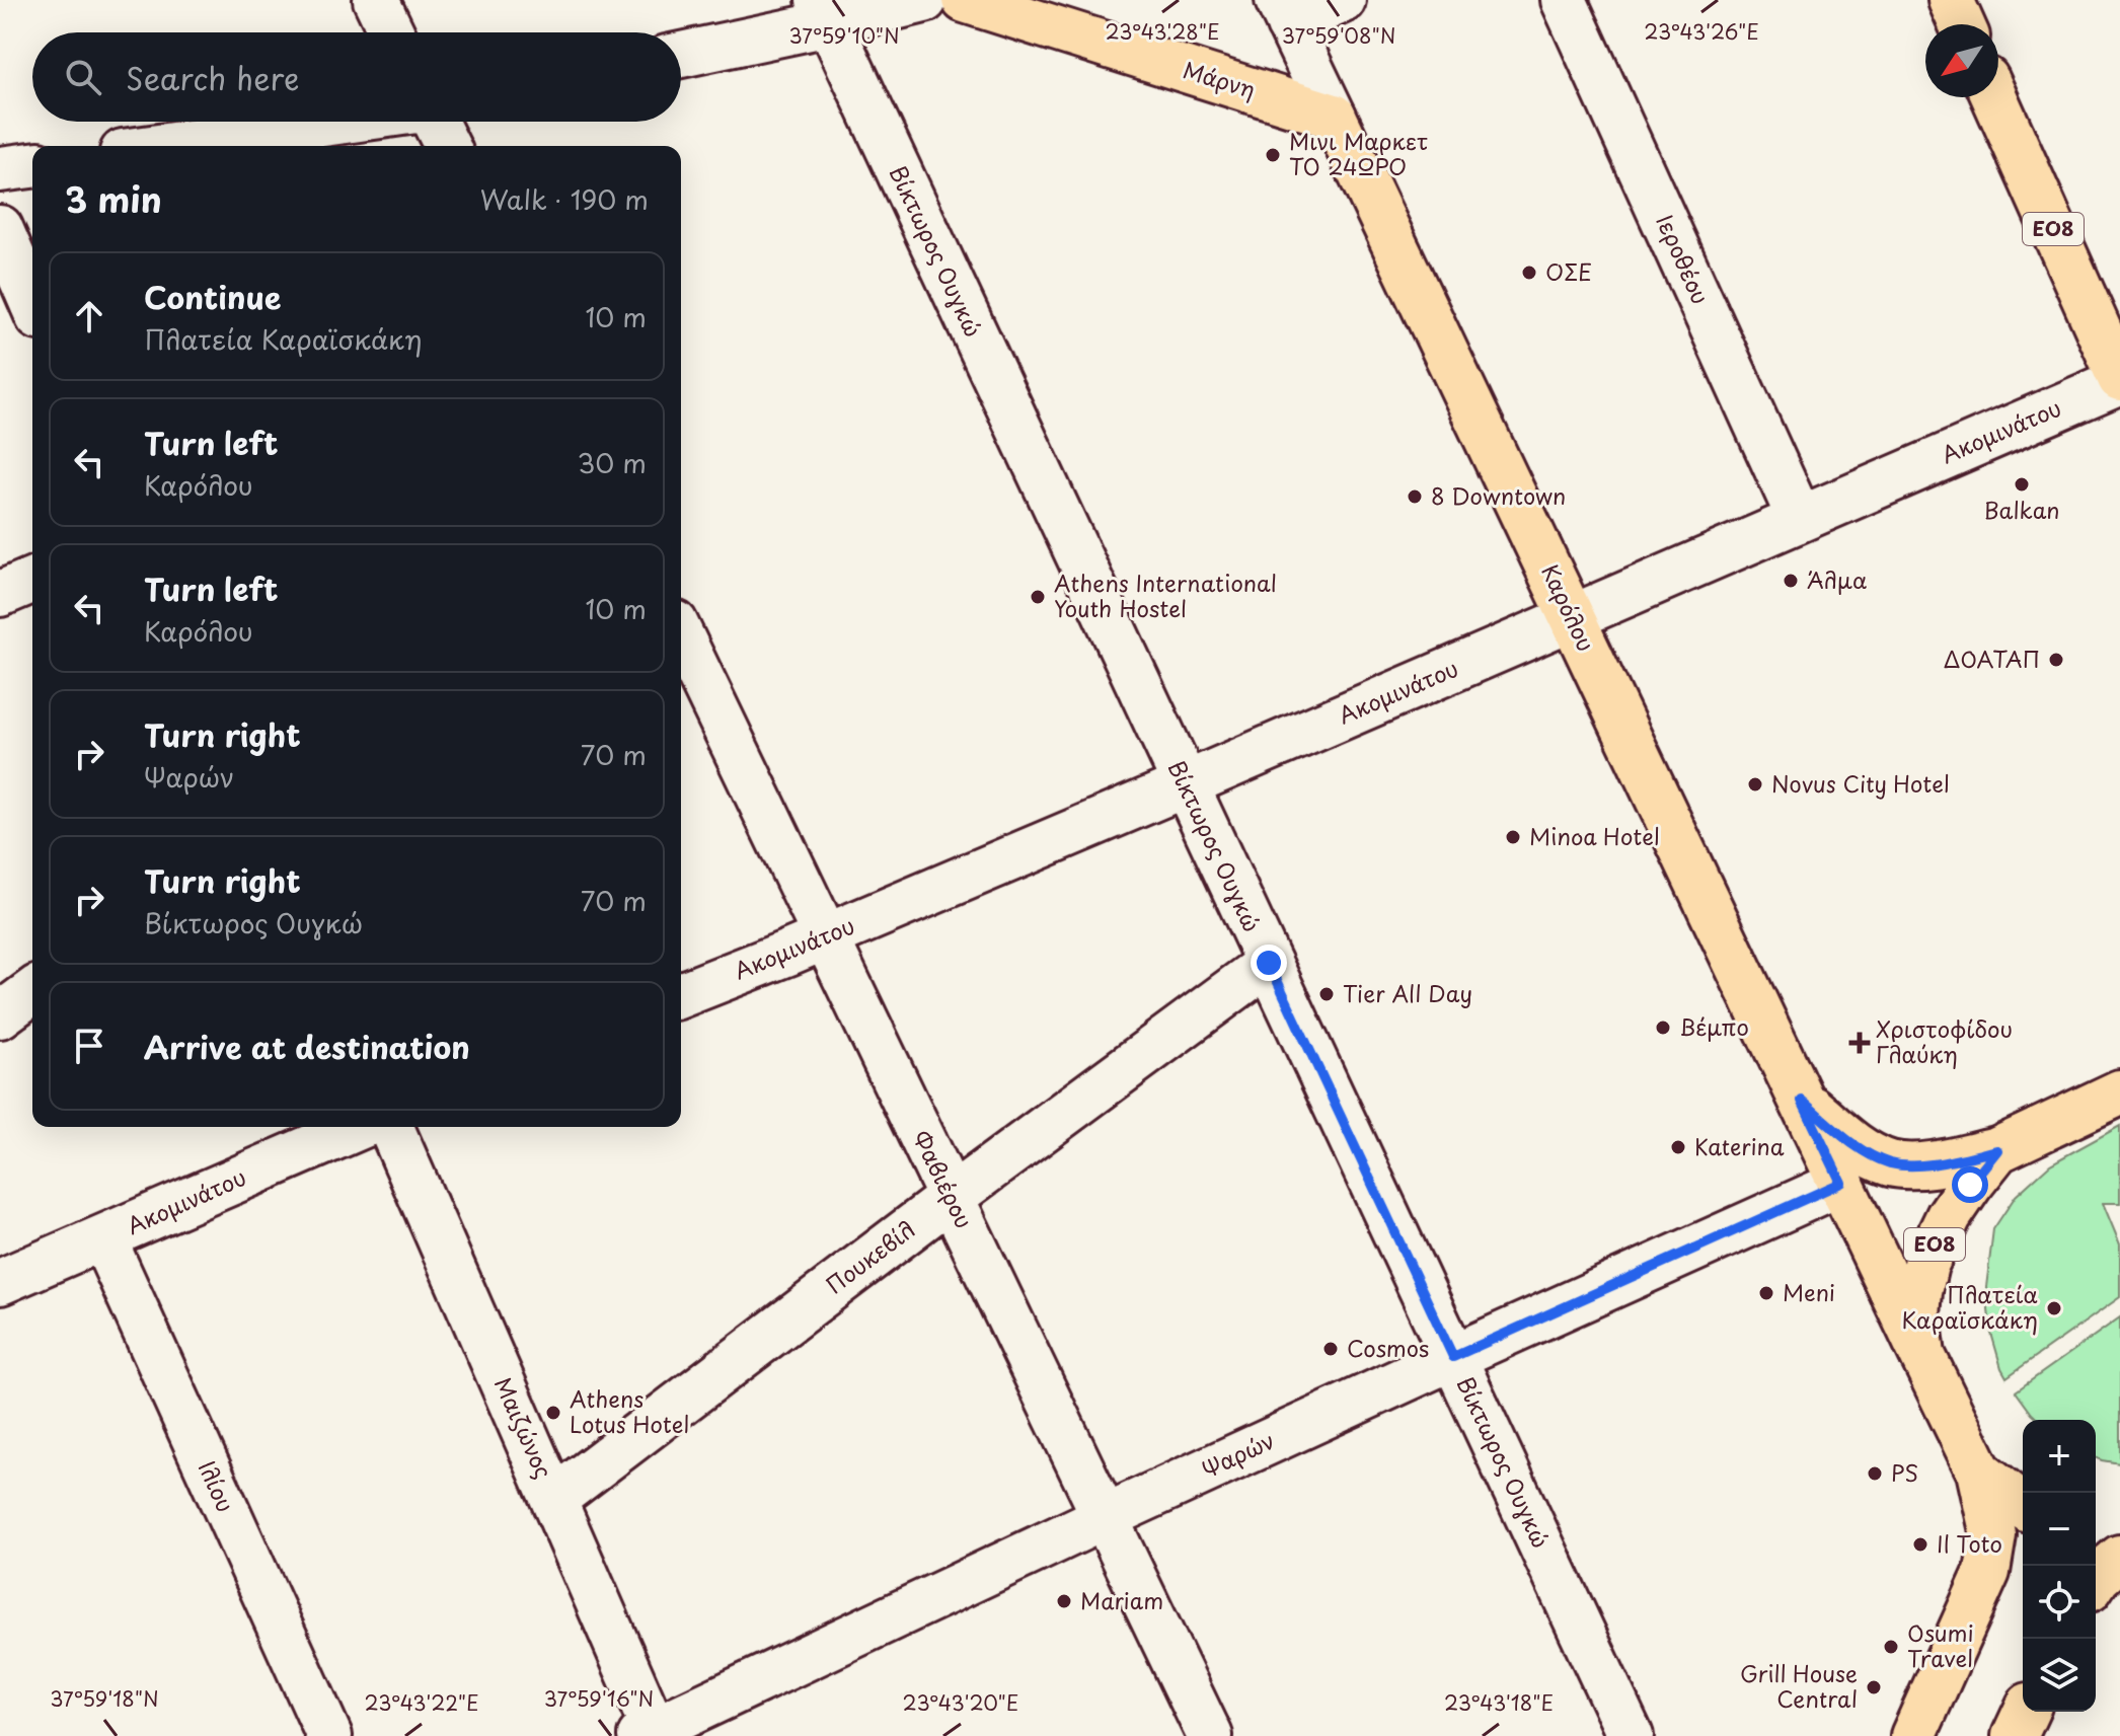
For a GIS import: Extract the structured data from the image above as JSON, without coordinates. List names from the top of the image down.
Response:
{
  "streets": {
    "main road": ["Μάρνη", "ΕΟ8", "Καρόλου"],
    "street": [
      "Βίκτωρος Ουγκώ",
      "Ιεροθέου",
      "Ακομινάτου",
      "Φαβιέρου",
      "Πουκεβίλ",
      "Μαιζώνος",
      "Ψαρών",
      "Ιλίου"
    ]
  },
  "crossings": [
    ["Μάρνη", "Καρόλου"],
    ["ΕΟ8", "Ακομινάτου"],
    ["ΕΟ8", "Καρόλου"],
    ["Βίκτωρος Ουγκώ", "Ακομινάτου"],
    ["Βίκτωρος Ουγκώ", "Πουκεβίλ"],
    ["Βίκτωρος Ουγκώ", "Ψαρών"],
    ["Ιεροθέου", "Ακομινάτου"],
    ["Ακομινάτου", "Καρόλου"],
    ["Ακομινάτου", "Φαβιέρου"],
    ["Ακομινάτου", "Ιλίου"],
    ["Καρόλου", "Ψαρών"],
    ["Φαβιέρου", "Πουκεβίλ"],
    ["Φαβιέρου", "Ψαρών"],
    ["Πουκεβίλ", "Μαιζώνος"],
    ["Μαιζώνος", "Ψαρών"]
  ],
  "places": {
    "other": [
      "Μινι Μαρκετ ΤΟ 24ΩΡΟ",
      "ΟΣΕ",
      "Balkan",
      "8 Downtown",
      "Άλμα",
      "Athens International Youth Hostel",
      "ΔΟΑΤΑΠ",
      "Novus City Hotel",
      "Minoa Hotel",
      "Tier All Day",
      "Βέμπο",
      "Katerina",
      "Meni",
      "Πλατεία Καραϊσκάκη",
      "Cosmos",
      "Athens Lotus Hotel",
      "PS",
      "Il Toto",
      "Mariam",
      "Osumi Travel",
      "Grill House Central"
    ],
    "health": ["Χριστοφίδου Γλαύκη"]
  },
  "north": "bottom left",
  "page": {
    "search": "Search here",
    "heading": ["3 min", "Walk · 190 m"],
    "list": [
      ["Continue", "Πλατεία Καραϊσκάκη", "10 m"],
      ["Turn left", "Καρόλου", "30 m"],
      ["Turn left", "Καρόλου", "10 m"],
      ["Turn right", "Ψαρών", "70 m"],
      ["Turn right", "Βίκτωρος Ουγκώ", "70 m"],
      "Arrive at destination"
    ],
    "map_buttons": ["+", "−"]
  },
  "coordinates": [
    "23°43'28\"E",
    "23°43'26\"E",
    "37°59'10\"N",
    "37°59'08\"N",
    "37°59'18\"N",
    "37°59'16\"N",
    "23°43'22\"E",
    "23°43'20\"E",
    "23°43'18\"E"
  ]
}
